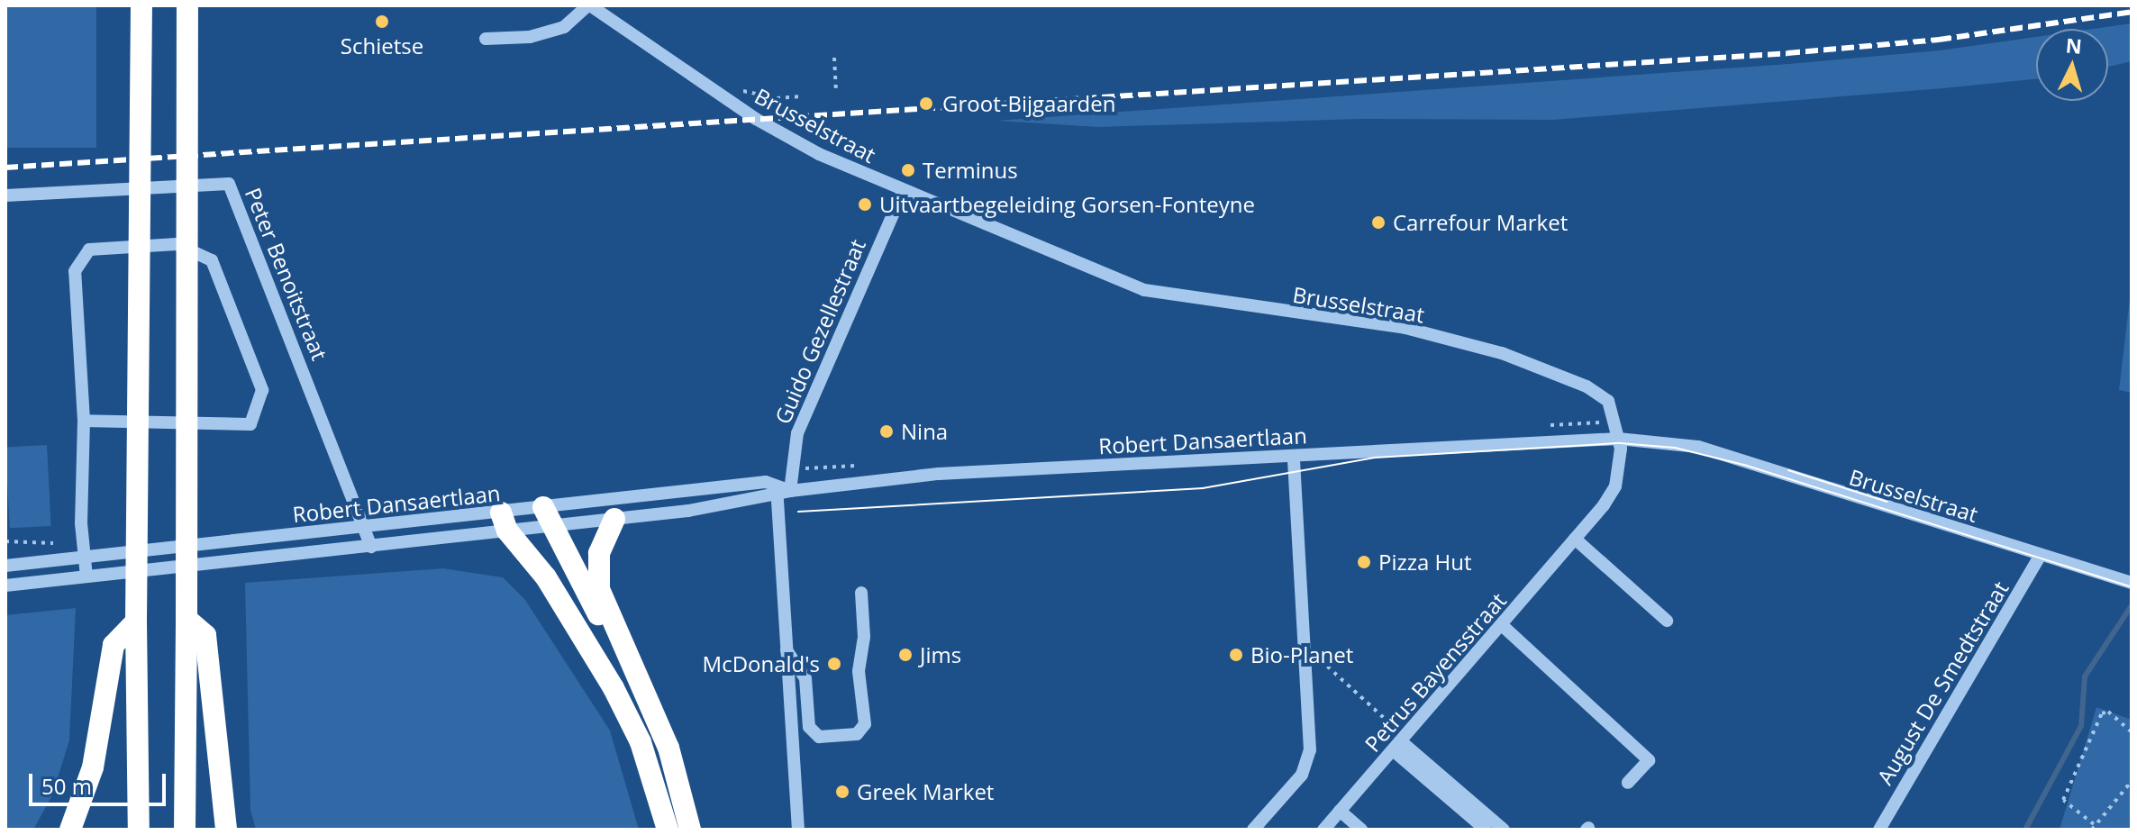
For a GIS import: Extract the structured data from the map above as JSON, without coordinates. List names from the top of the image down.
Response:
{
  "streets": {
    "street": [
      "Brusselstraat",
      "Peter Benoitstraat",
      "Guido Gezellestraat",
      "Robert Dansaertlaan",
      "Petrus Bayensstraat",
      "August De Smedtstraat"
    ]
  },
  "crossings": [
    ["Brusselstraat", "Guido Gezellestraat"],
    ["Brusselstraat", "Robert Dansaertlaan"],
    ["Brusselstraat", "Petrus Bayensstraat"],
    ["Brusselstraat", "August De Smedtstraat"],
    ["Peter Benoitstraat", "Robert Dansaertlaan"],
    ["Guido Gezellestraat", "Robert Dansaertlaan"],
    ["Robert Dansaertlaan", "Petrus Bayensstraat"]
  ],
  "places": [
    "Schietse",
    "Groot-Bijgaarden",
    "Terminus",
    "Uitvaartbegeleiding Gorsen-Fonteyne",
    "Carrefour Market",
    "Nina",
    "Pizza Hut",
    "Jims",
    "Bio-Planet",
    "McDonald's",
    "Greek Market"
  ],
  "scale_bar": "50 m",
  "north": "top"
}
